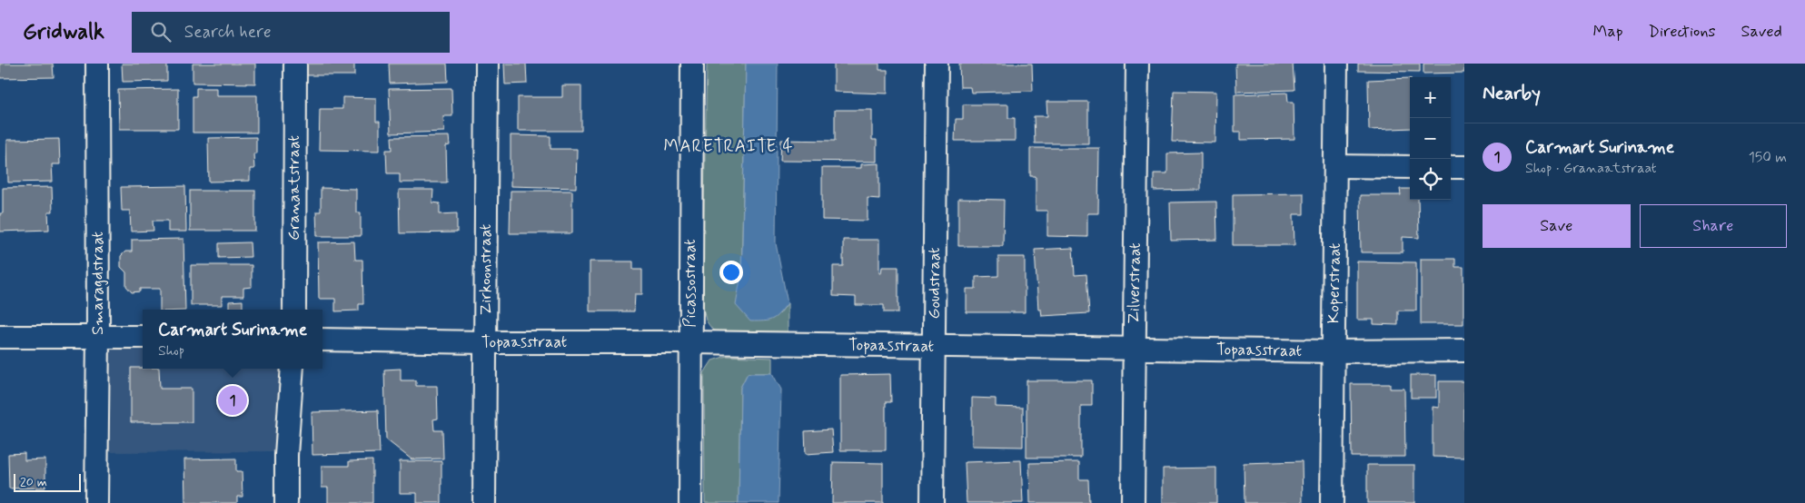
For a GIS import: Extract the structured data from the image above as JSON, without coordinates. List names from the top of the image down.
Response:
{
  "streets": {
    "street": [
      "Granaatstraat",
      "Zirkoonstraat",
      "Smaragdstraat",
      "Picassostraat",
      "Goudstraat",
      "Zilverstraat",
      "Koperstraat",
      "Topaasstraat"
    ]
  },
  "crossings": [
    ["Zirkoonstraat", "Topaasstraat"],
    ["Picassostraat", "Topaasstraat"],
    ["Goudstraat", "Topaasstraat"],
    ["Zilverstraat", "Topaasstraat"],
    ["Koperstraat", "Topaasstraat"]
  ],
  "districts": ["MARETRAITE 4"],
  "scale_bar": "20 m",
  "page": {
    "header": "Gridwalk",
    "search": "Search here",
    "nav": ["Map", "Directions", "Saved"],
    "heading": "Nearby",
    "map_buttons": ["+", "−"],
    "list": [
      {
        "mark": "1",
        "name": "Carmart Suriname",
        "note": "Shop · Granaatstraat",
        "value": "150 m"
      }
    ],
    "buttons": ["Save", "Share"],
    "popup": ["Carmart Suriname", "Shop"],
    "pins": "1",
    "scale": "20 m"
  }
}
